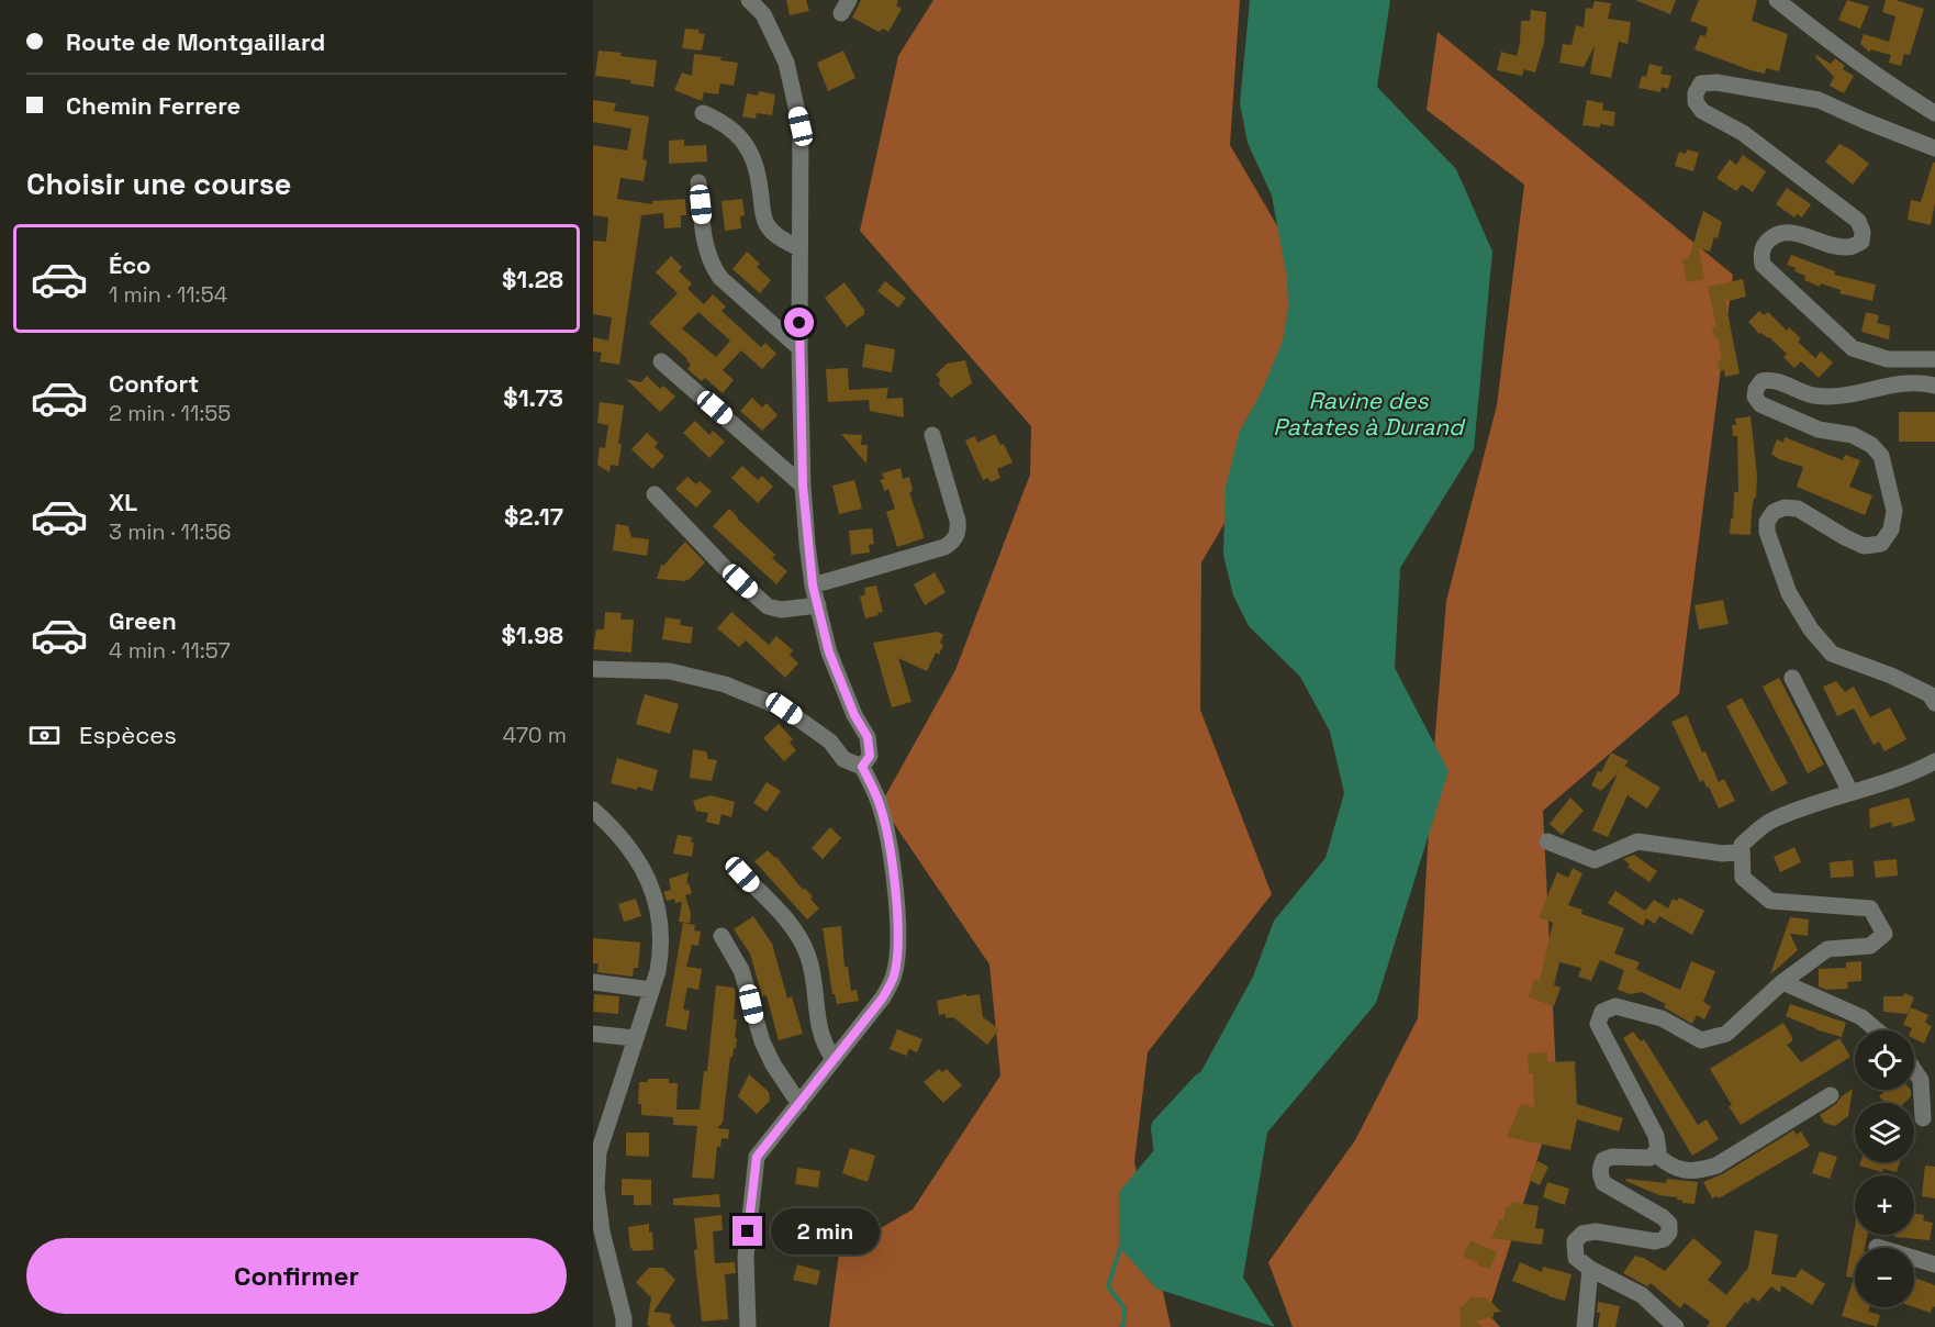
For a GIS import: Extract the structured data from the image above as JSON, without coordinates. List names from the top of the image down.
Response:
{
  "water": ["Ravine des Patates à Durand"],
  "page": {
    "banner": ["Route de Montgaillard", "Chemin Ferrere"],
    "heading": "Choisir une course",
    "list": [
      {
        "name": "Éco",
        "note": "1 min · 11:54",
        "value": "$1.28"
      },
      {
        "name": "Confort",
        "note": "2 min · 11:55",
        "value": "$1.73"
      },
      {
        "name": "XL",
        "note": "3 min · 11:56",
        "value": "$2.17"
      },
      {
        "name": "Green",
        "note": "4 min · 11:57",
        "value": "$1.98"
      }
    ],
    "pay": ["Espèces", "470 m"],
    "map_buttons": ["+", "−"],
    "bubble": "2 min",
    "buttons": "Confirmer"
  }
}
